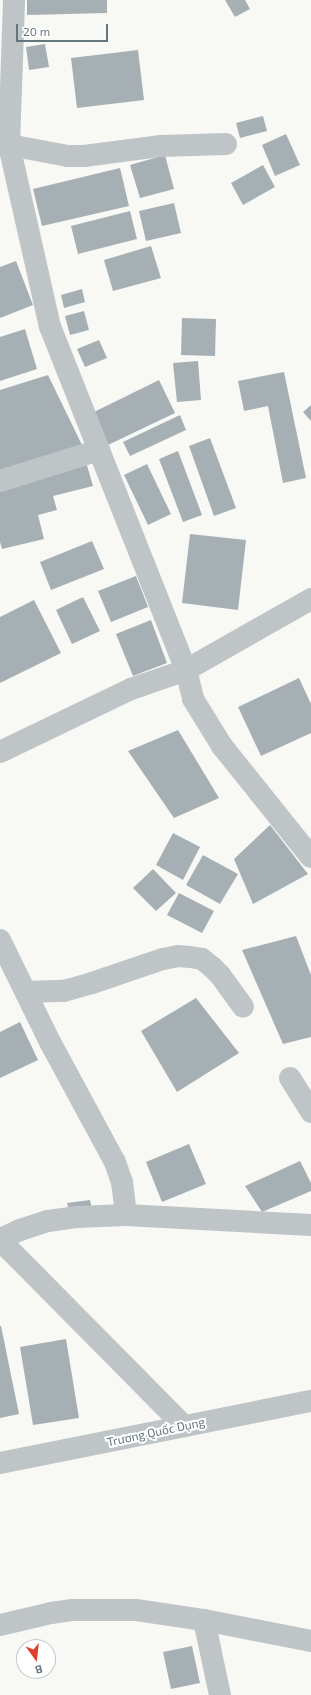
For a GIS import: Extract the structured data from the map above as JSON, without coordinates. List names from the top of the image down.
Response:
{
  "streets": {
    "street": ["Trương Quốc Dụng"]
  },
  "scale_bar": "20 m",
  "north": "bottom"
}
